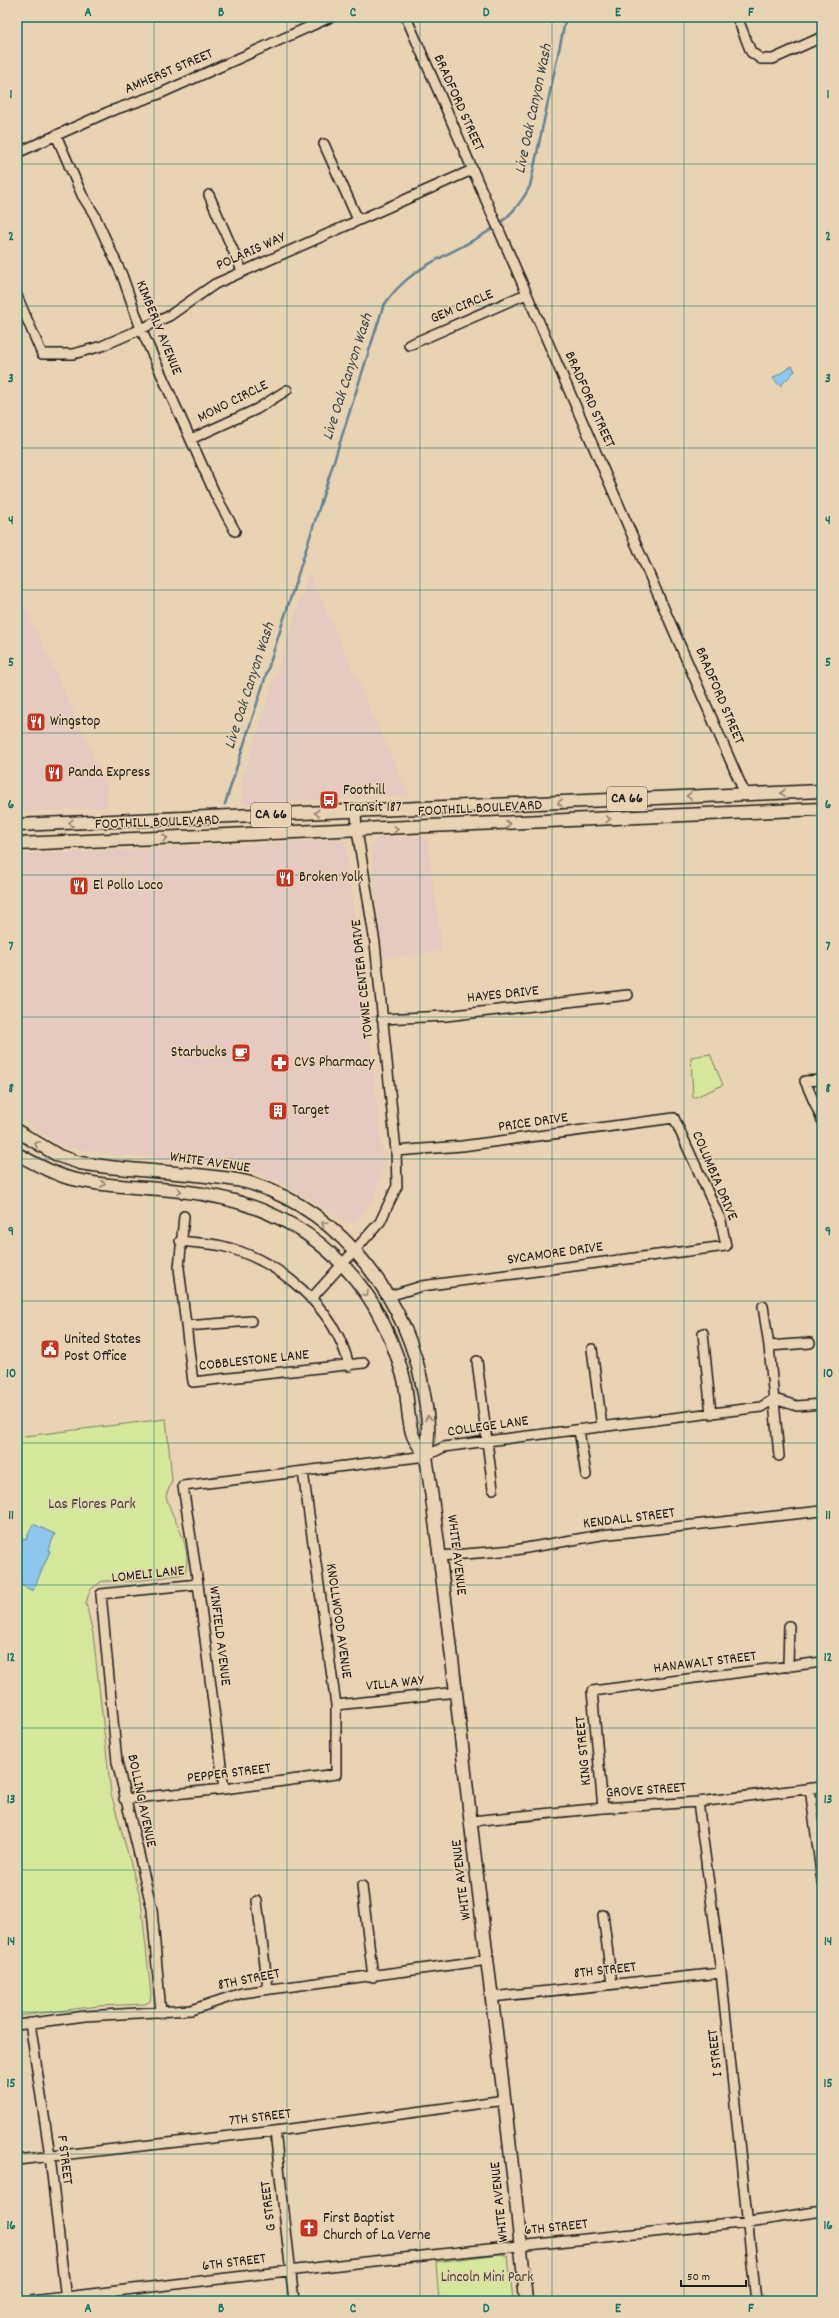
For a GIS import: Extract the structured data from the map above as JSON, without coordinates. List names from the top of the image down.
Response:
{
  "streets": {
    "main road": ["CA 66", "FOOTHILL BOULEVARD", "WHITE AVENUE"],
    "street": [
      "AMHERST STREET",
      "BRADFORD STREET",
      "POLARIS WAY",
      "GEM CIRCLE",
      "KIMBERLY AVENUE",
      "MONO CIRCLE",
      "TOWNE CENTER DRIVE",
      "HAYES DRIVE",
      "PRICE DRIVE",
      "COLUMBIA DRIVE",
      "SYCAMORE DRIVE",
      "COBBLESTONE LANE",
      "COLLEGE LANE",
      "KENDALL STREET",
      "LOMELI LANE",
      "KNOLLWOOD AVENUE",
      "WINFIELD AVENUE",
      "HANAWALT STREET",
      "VILLA WAY",
      "KING STREET",
      "PEPPER STREET",
      "GROVE STREET",
      "BOLLING AVENUE",
      "8TH STREET",
      "I STREET",
      "7TH STREET",
      "F STREET",
      "G STREET",
      "6TH STREET"
    ]
  },
  "crossings": [
    ["AMHERST STREET", "KIMBERLY AVENUE"],
    ["BRADFORD STREET", "POLARIS WAY"],
    ["BRADFORD STREET", "GEM CIRCLE"],
    ["BRADFORD STREET", "CA 66"],
    ["BRADFORD STREET", "FOOTHILL BOULEVARD"],
    ["POLARIS WAY", "KIMBERLY AVENUE"],
    ["KIMBERLY AVENUE", "MONO CIRCLE"],
    ["CA 66", "FOOTHILL BOULEVARD"],
    ["FOOTHILL BOULEVARD", "TOWNE CENTER DRIVE"],
    ["TOWNE CENTER DRIVE", "HAYES DRIVE"],
    ["TOWNE CENTER DRIVE", "PRICE DRIVE"],
    ["TOWNE CENTER DRIVE", "WHITE AVENUE"],
    ["PRICE DRIVE", "COLUMBIA DRIVE"],
    ["WHITE AVENUE", "SYCAMORE DRIVE"],
    ["WHITE AVENUE", "COLLEGE LANE"],
    ["WHITE AVENUE", "KENDALL STREET"],
    ["WHITE AVENUE", "VILLA WAY"],
    ["WHITE AVENUE", "GROVE STREET"],
    ["WHITE AVENUE", "8TH STREET"],
    ["WHITE AVENUE", "7TH STREET"],
    ["WHITE AVENUE", "6TH STREET"],
    ["COLUMBIA DRIVE", "SYCAMORE DRIVE"],
    ["COLLEGE LANE", "KNOLLWOOD AVENUE"],
    ["COLLEGE LANE", "WINFIELD AVENUE"],
    ["LOMELI LANE", "WINFIELD AVENUE"],
    ["LOMELI LANE", "BOLLING AVENUE"],
    ["KNOLLWOOD AVENUE", "VILLA WAY"],
    ["KNOLLWOOD AVENUE", "PEPPER STREET"],
    ["WINFIELD AVENUE", "PEPPER STREET"],
    ["HANAWALT STREET", "KING STREET"],
    ["KING STREET", "GROVE STREET"],
    ["PEPPER STREET", "BOLLING AVENUE"],
    ["GROVE STREET", "I STREET"],
    ["BOLLING AVENUE", "8TH STREET"],
    ["8TH STREET", "I STREET"],
    ["8TH STREET", "F STREET"],
    ["I STREET", "6TH STREET"],
    ["7TH STREET", "F STREET"],
    ["7TH STREET", "G STREET"],
    ["F STREET", "6TH STREET"],
    ["G STREET", "6TH STREET"]
  ],
  "water": ["Live Oak Canyon Wash"],
  "parks": ["Las Flores Park", "Lincoln Mini Park"],
  "places": {
    "restaurant": [
      "Wingstop",
      "Panda Express",
      "Broken Yolk",
      "El Pollo Loco"
    ],
    "bus stop": ["Foothill Transit 187"],
    "cafe": ["Starbucks"],
    "pharmacy": ["CVS Pharmacy"],
    "building": ["Target"],
    "public building": ["United States Post Office"],
    "church": ["First Baptist Church of La Verne"]
  },
  "scale_bar": "50 m",
  "grid": {
    "columns": [
      "A",
      "B",
      "C",
      "D",
      "E",
      "F"
    ],
    "rows": [
      "1",
      "2",
      "3",
      "4",
      "5",
      "6",
      "7",
      "8",
      "9",
      "10",
      "11",
      "12",
      "13",
      "14",
      "15",
      "16"
    ]
  }
}
